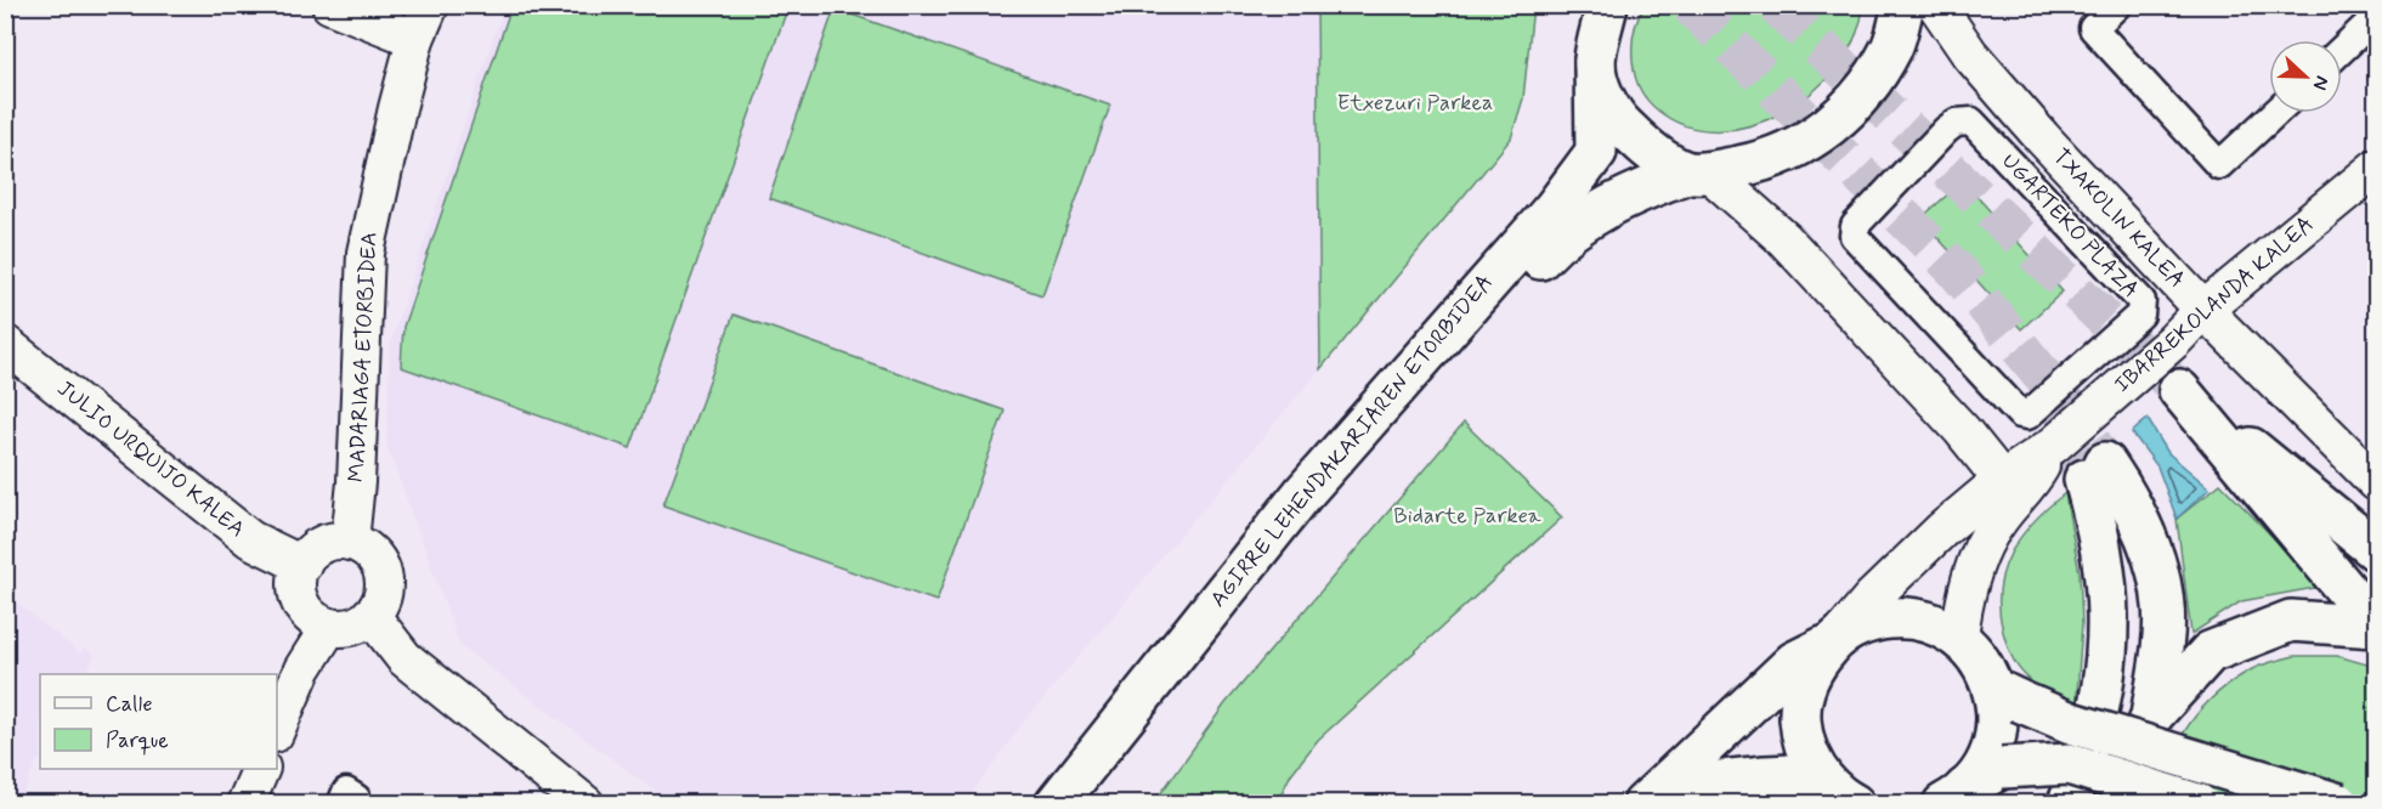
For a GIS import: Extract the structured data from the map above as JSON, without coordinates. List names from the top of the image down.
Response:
{
  "streets": {
    "main road": ["IBARREKOLANDA KALEA", "AGIRRE LEHENDAKARIAREN ETORBIDEA"],
    "street": [
      "TXAKOLIN KALEA",
      "UGARTEKO PLAZA",
      "MADARIAGA ETORBIDEA",
      "JULIO URQUIJO KALEA"
    ]
  },
  "crossings": [
    ["TXAKOLIN KALEA", "IBARREKOLANDA KALEA"],
    ["MADARIAGA ETORBIDEA", "JULIO URQUIJO KALEA"]
  ],
  "parks": ["Etxezuri Parkea", "Bidarte Parkea"],
  "legend": ["Calle", "Parque"],
  "north": "right"
}
